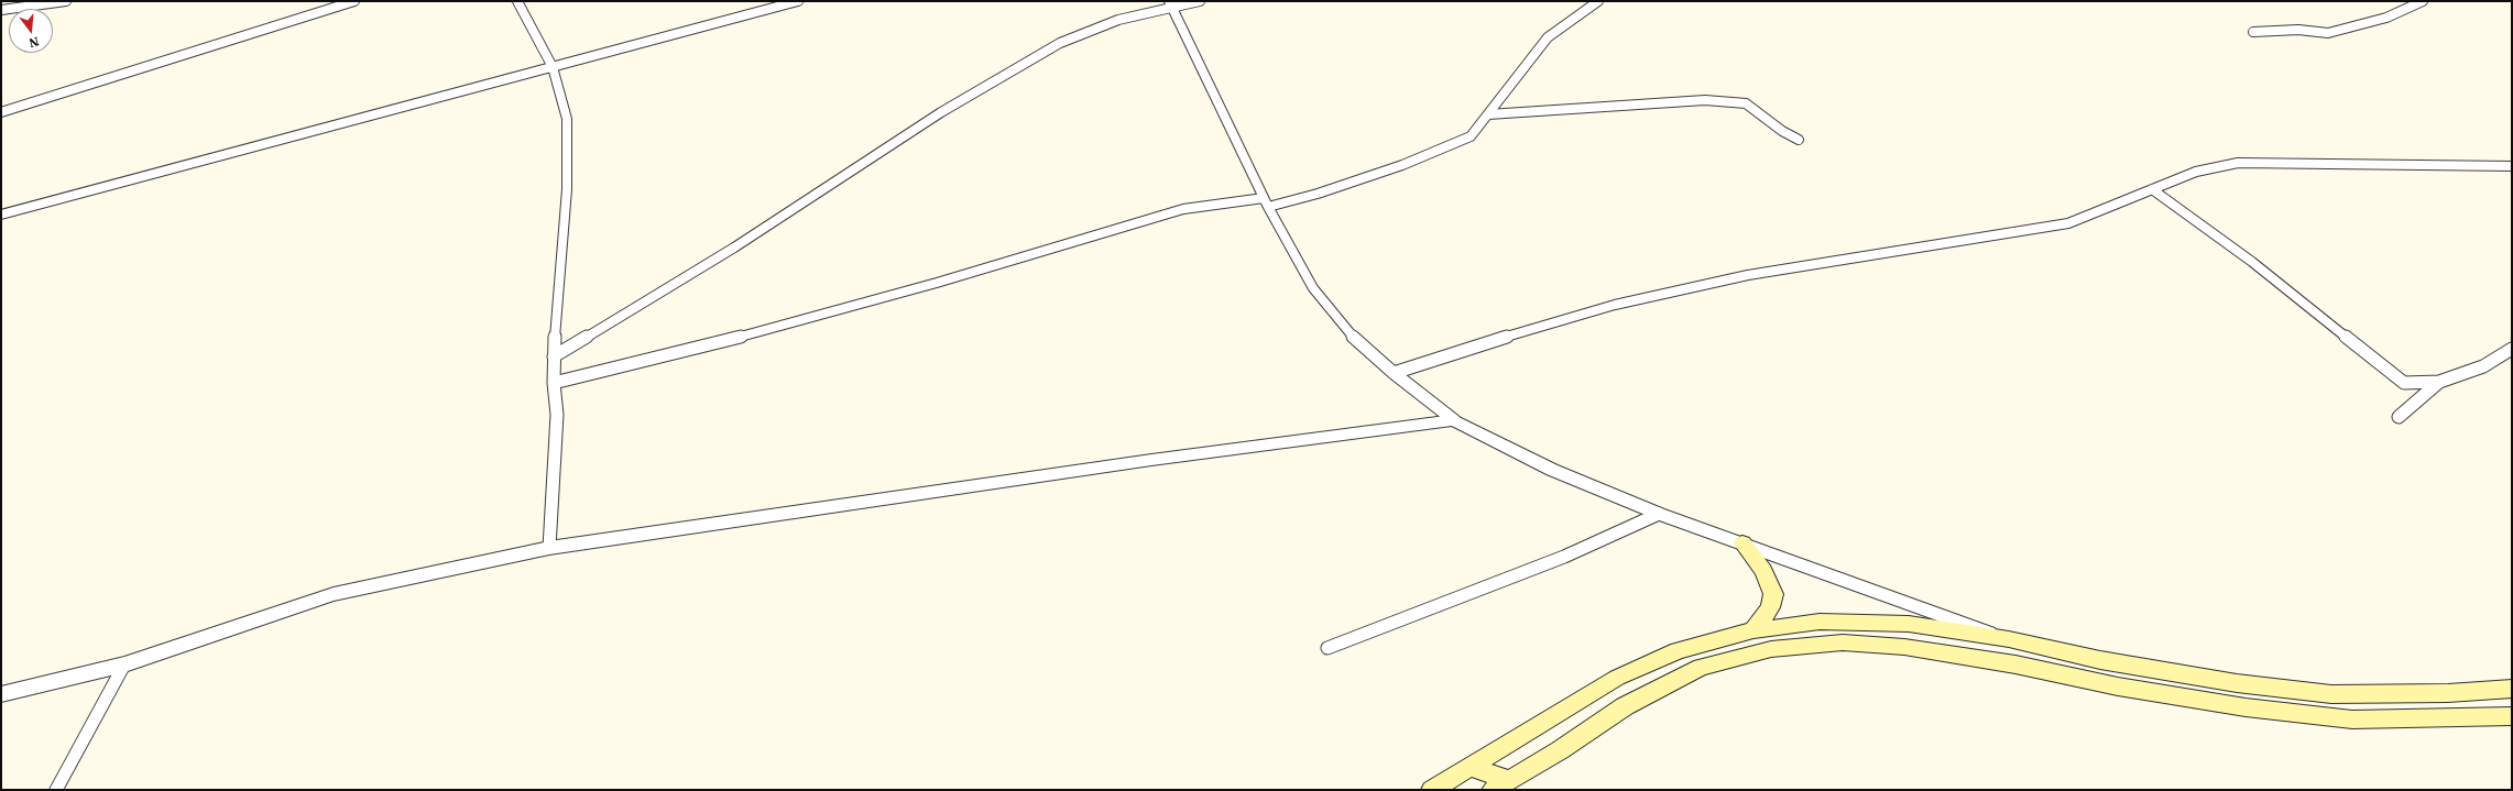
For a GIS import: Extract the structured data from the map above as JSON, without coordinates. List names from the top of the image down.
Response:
{
  "north": "bottom"
}
